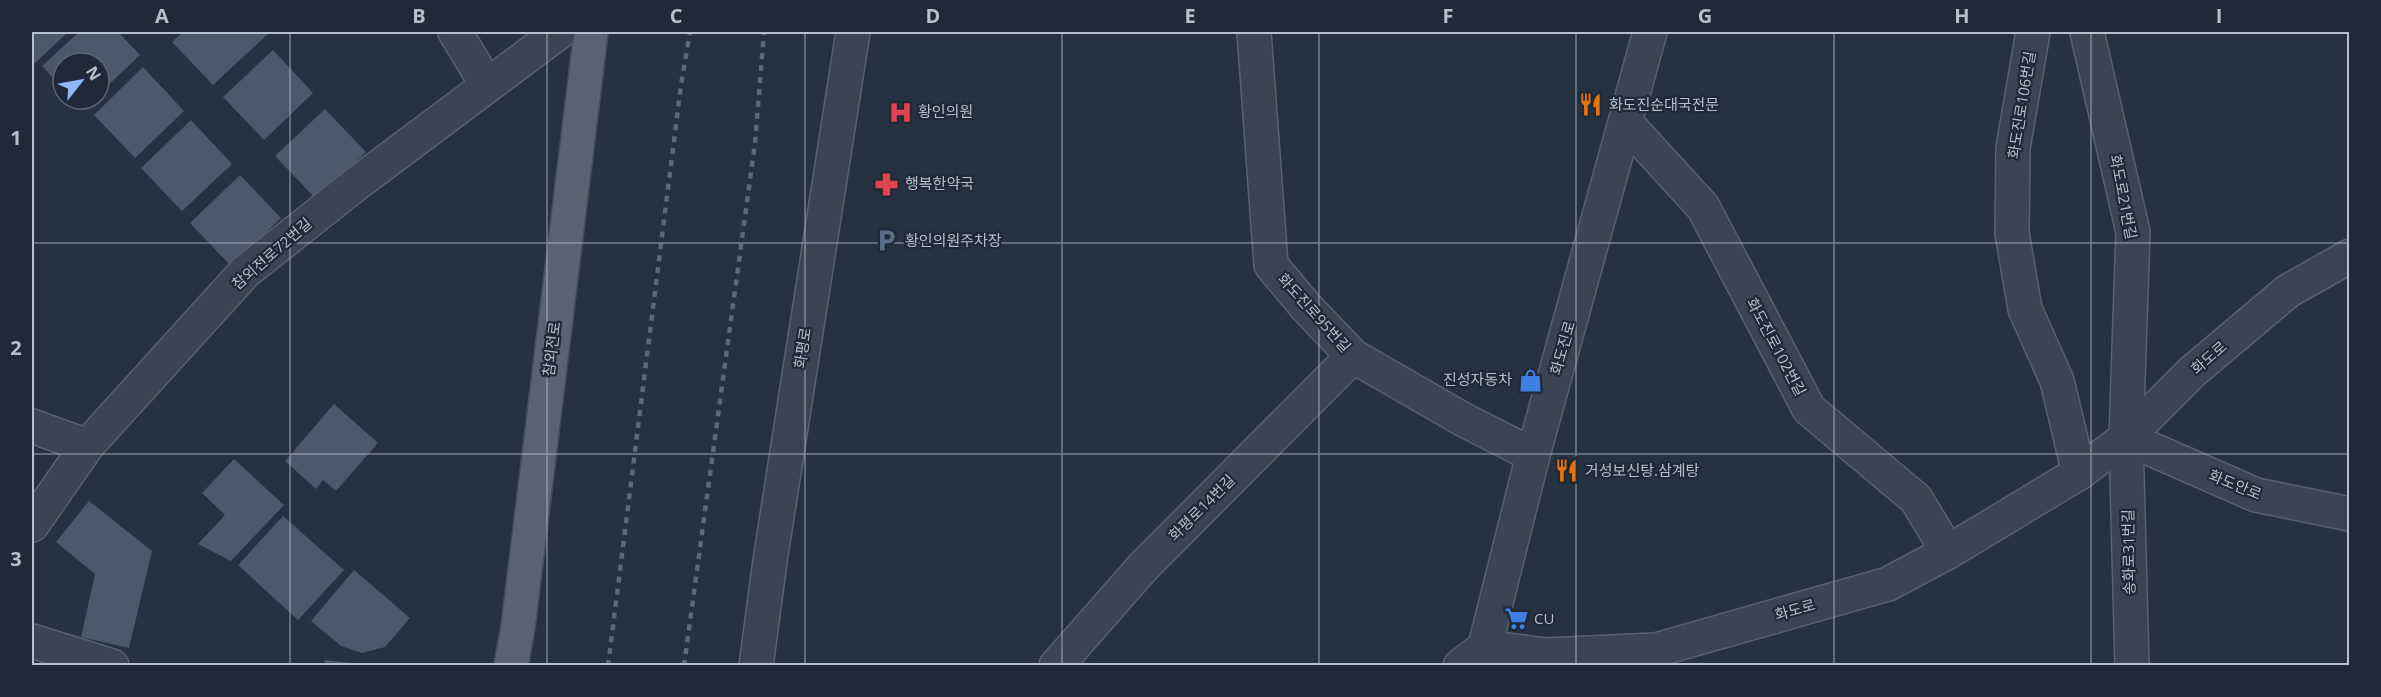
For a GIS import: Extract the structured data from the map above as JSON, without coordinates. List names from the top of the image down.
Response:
{
  "streets": {
    "main road": ["참외전로"],
    "street": [
      "화도진로106번길",
      "화도로21번길",
      "참외전로72번길",
      "화도진로95번길",
      "화도진로102번길",
      "화평로",
      "화도진로",
      "화도로",
      "화도안로",
      "화평로14번길",
      "송화로31번길"
    ]
  },
  "crossings": [
    ["화도진로106번길", "화도로"],
    ["화도로21번길", "화도로"],
    ["화도로21번길", "화도안로"],
    ["화도로21번길", "송화로31번길"],
    ["화도진로95번길", "화도진로"],
    ["화도진로95번길", "화평로14번길"],
    ["화도진로102번길", "화도진로"],
    ["화도진로102번길", "화도로"],
    ["화도진로", "화도로"],
    ["화도로", "화도안로"],
    ["화도로", "송화로31번길"],
    ["화도안로", "송화로31번길"]
  ],
  "places": {
    "restaurant": ["화도진순대국전문", "거성보신탕.삼계탕"],
    "hospital": ["황인의원"],
    "pharmacy": ["행복한약국"],
    "parking": ["황인의원주차장"],
    "shop": ["진성자동차"],
    "supermarket": ["CU"]
  },
  "north": "top right",
  "grid": {
    "columns": [
      "A",
      "B",
      "C",
      "D",
      "E",
      "F",
      "G",
      "H",
      "I"
    ],
    "rows": ["1", "2", "3"]
  }
}
